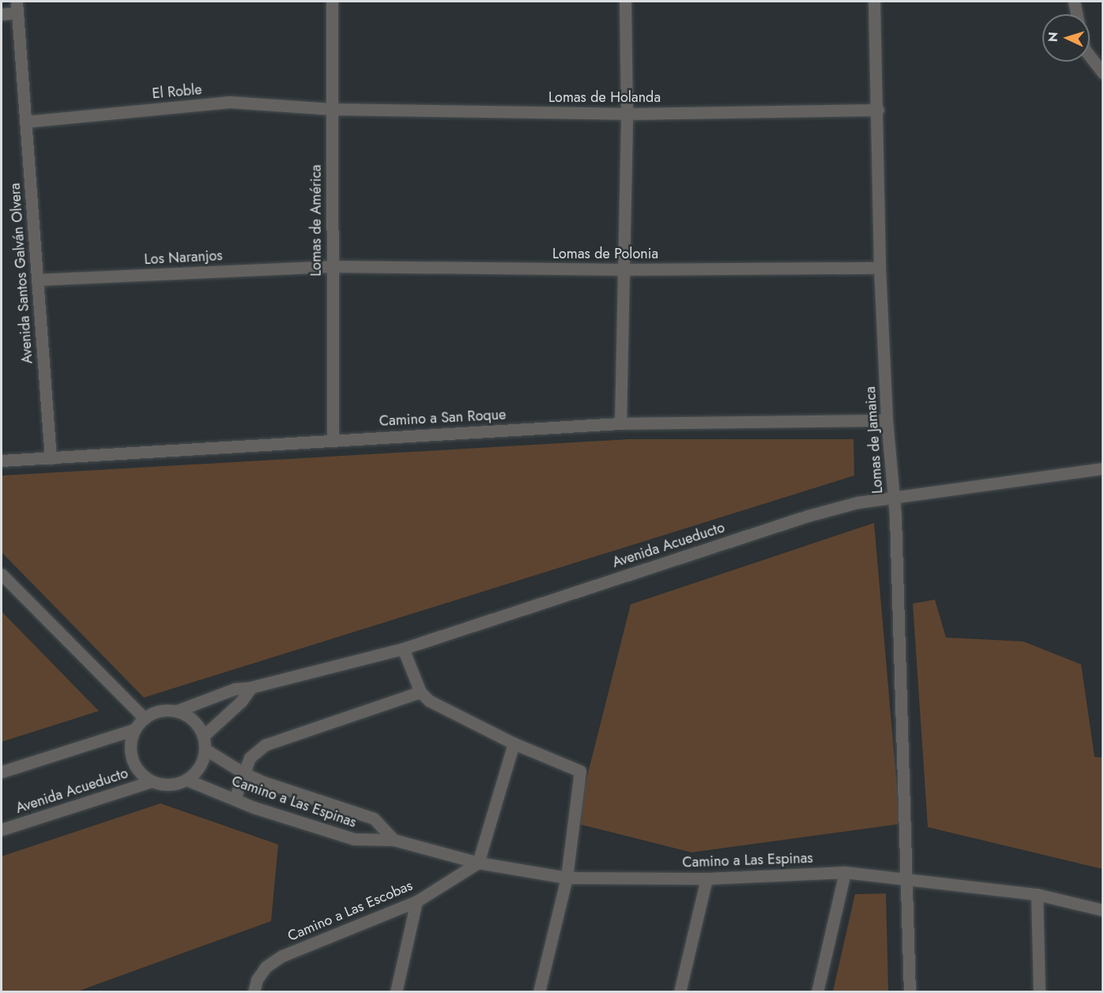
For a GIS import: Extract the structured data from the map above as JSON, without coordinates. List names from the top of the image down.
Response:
{
  "streets": {
    "street": [
      "El Roble",
      "Lomas de Holanda",
      "Lomas de América",
      "Lomas de Polonia",
      "Los Naranjos",
      "Avenida Santos Galván Olvera",
      "Camino a San Roque",
      "Lomas de Jamaica",
      "Avenida Acueducto",
      "Camino a Las Espinas",
      "Camino a Las Escobas"
    ]
  },
  "crossings": [
    ["El Roble", "Lomas de Holanda"],
    ["El Roble", "Lomas de América"],
    ["El Roble", "Avenida Santos Galván Olvera"],
    ["Lomas de Holanda", "Lomas de América"],
    ["Lomas de Holanda", "Lomas de Jamaica"],
    ["Lomas de América", "Lomas de Polonia"],
    ["Lomas de América", "Los Naranjos"],
    ["Lomas de América", "Camino a San Roque"],
    ["Lomas de Polonia", "Los Naranjos"],
    ["Lomas de Polonia", "Lomas de Jamaica"],
    ["Los Naranjos", "Avenida Santos Galván Olvera"],
    ["Avenida Santos Galván Olvera", "Camino a San Roque"],
    ["Camino a San Roque", "Lomas de Jamaica"],
    ["Lomas de Jamaica", "Avenida Acueducto"],
    ["Lomas de Jamaica", "Camino a Las Espinas"],
    ["Avenida Acueducto", "Camino a Las Espinas"],
    ["Camino a Las Espinas", "Camino a Las Escobas"]
  ],
  "north": "left"
}
